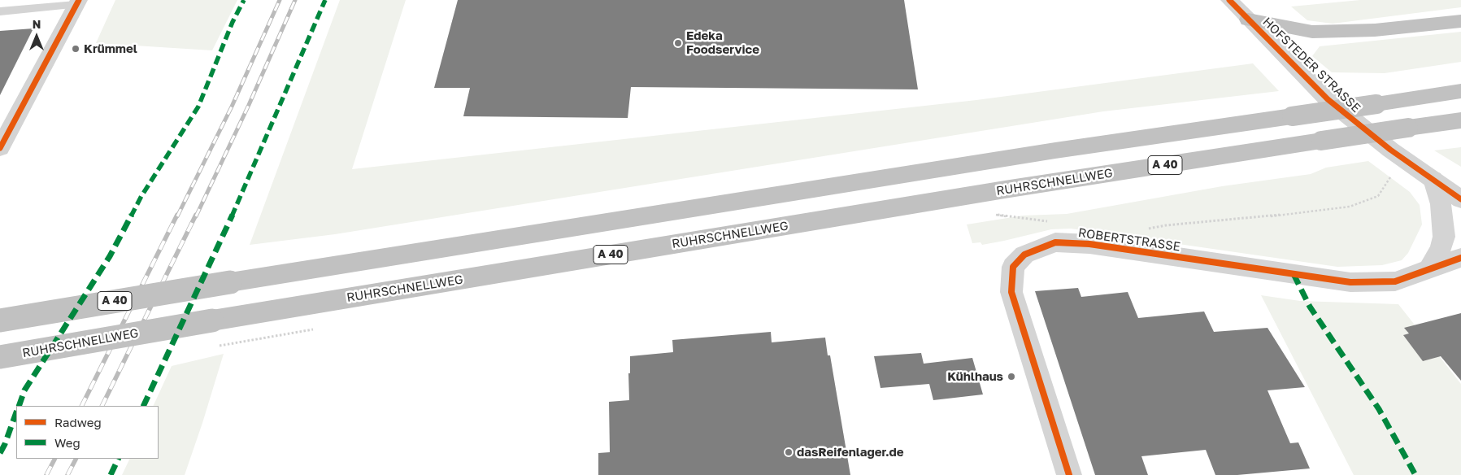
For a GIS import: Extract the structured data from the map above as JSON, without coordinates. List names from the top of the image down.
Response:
{
  "streets": {
    "highway": ["A 40", "RUHRSCHNELLWEG"],
    "street": ["HOFSTEDER STRASSE", "ROBERTSTRASSE"]
  },
  "places": [
    "Edeka Foodservice",
    "Krümmel",
    "Kühlhaus",
    "dasReifenlager.de"
  ],
  "legend": ["Radweg", "Weg"],
  "north": "top"
}
